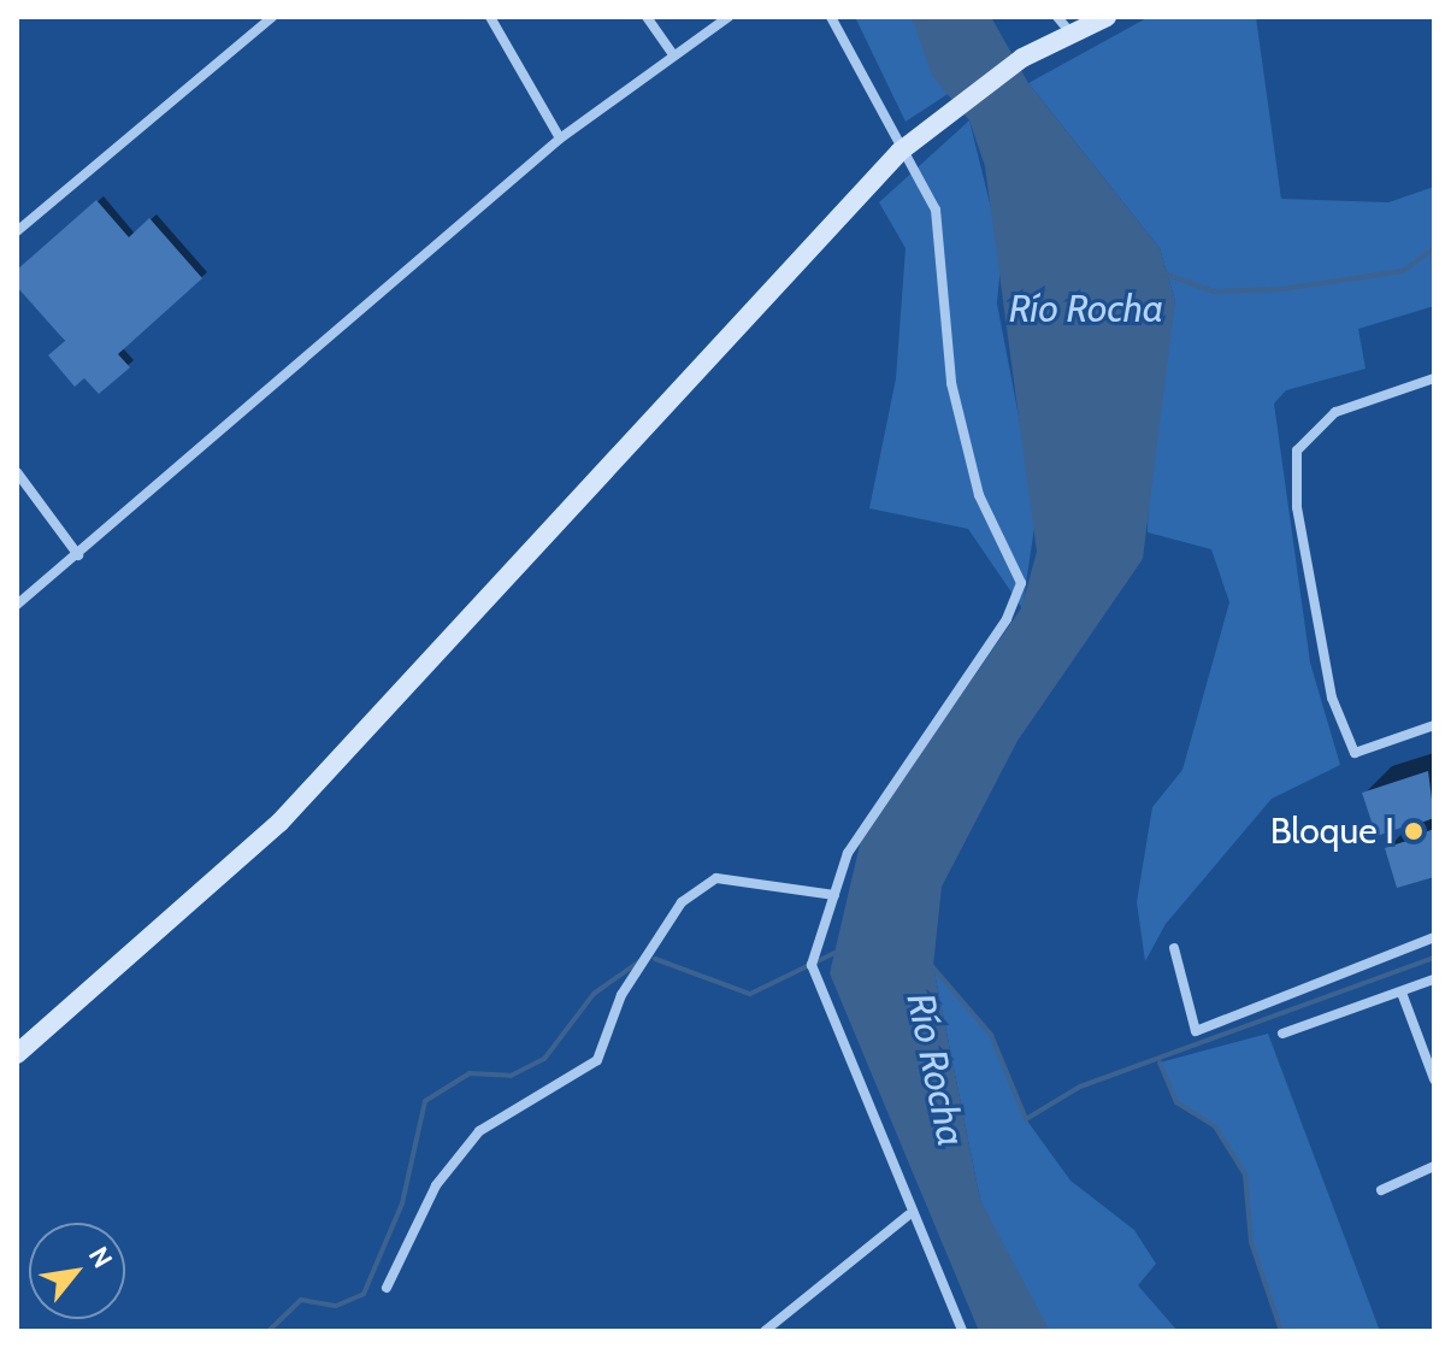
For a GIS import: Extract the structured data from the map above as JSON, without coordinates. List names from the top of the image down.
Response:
{
  "water": ["Río Rocha"],
  "places": ["Bloque I"],
  "north": "top right"
}
